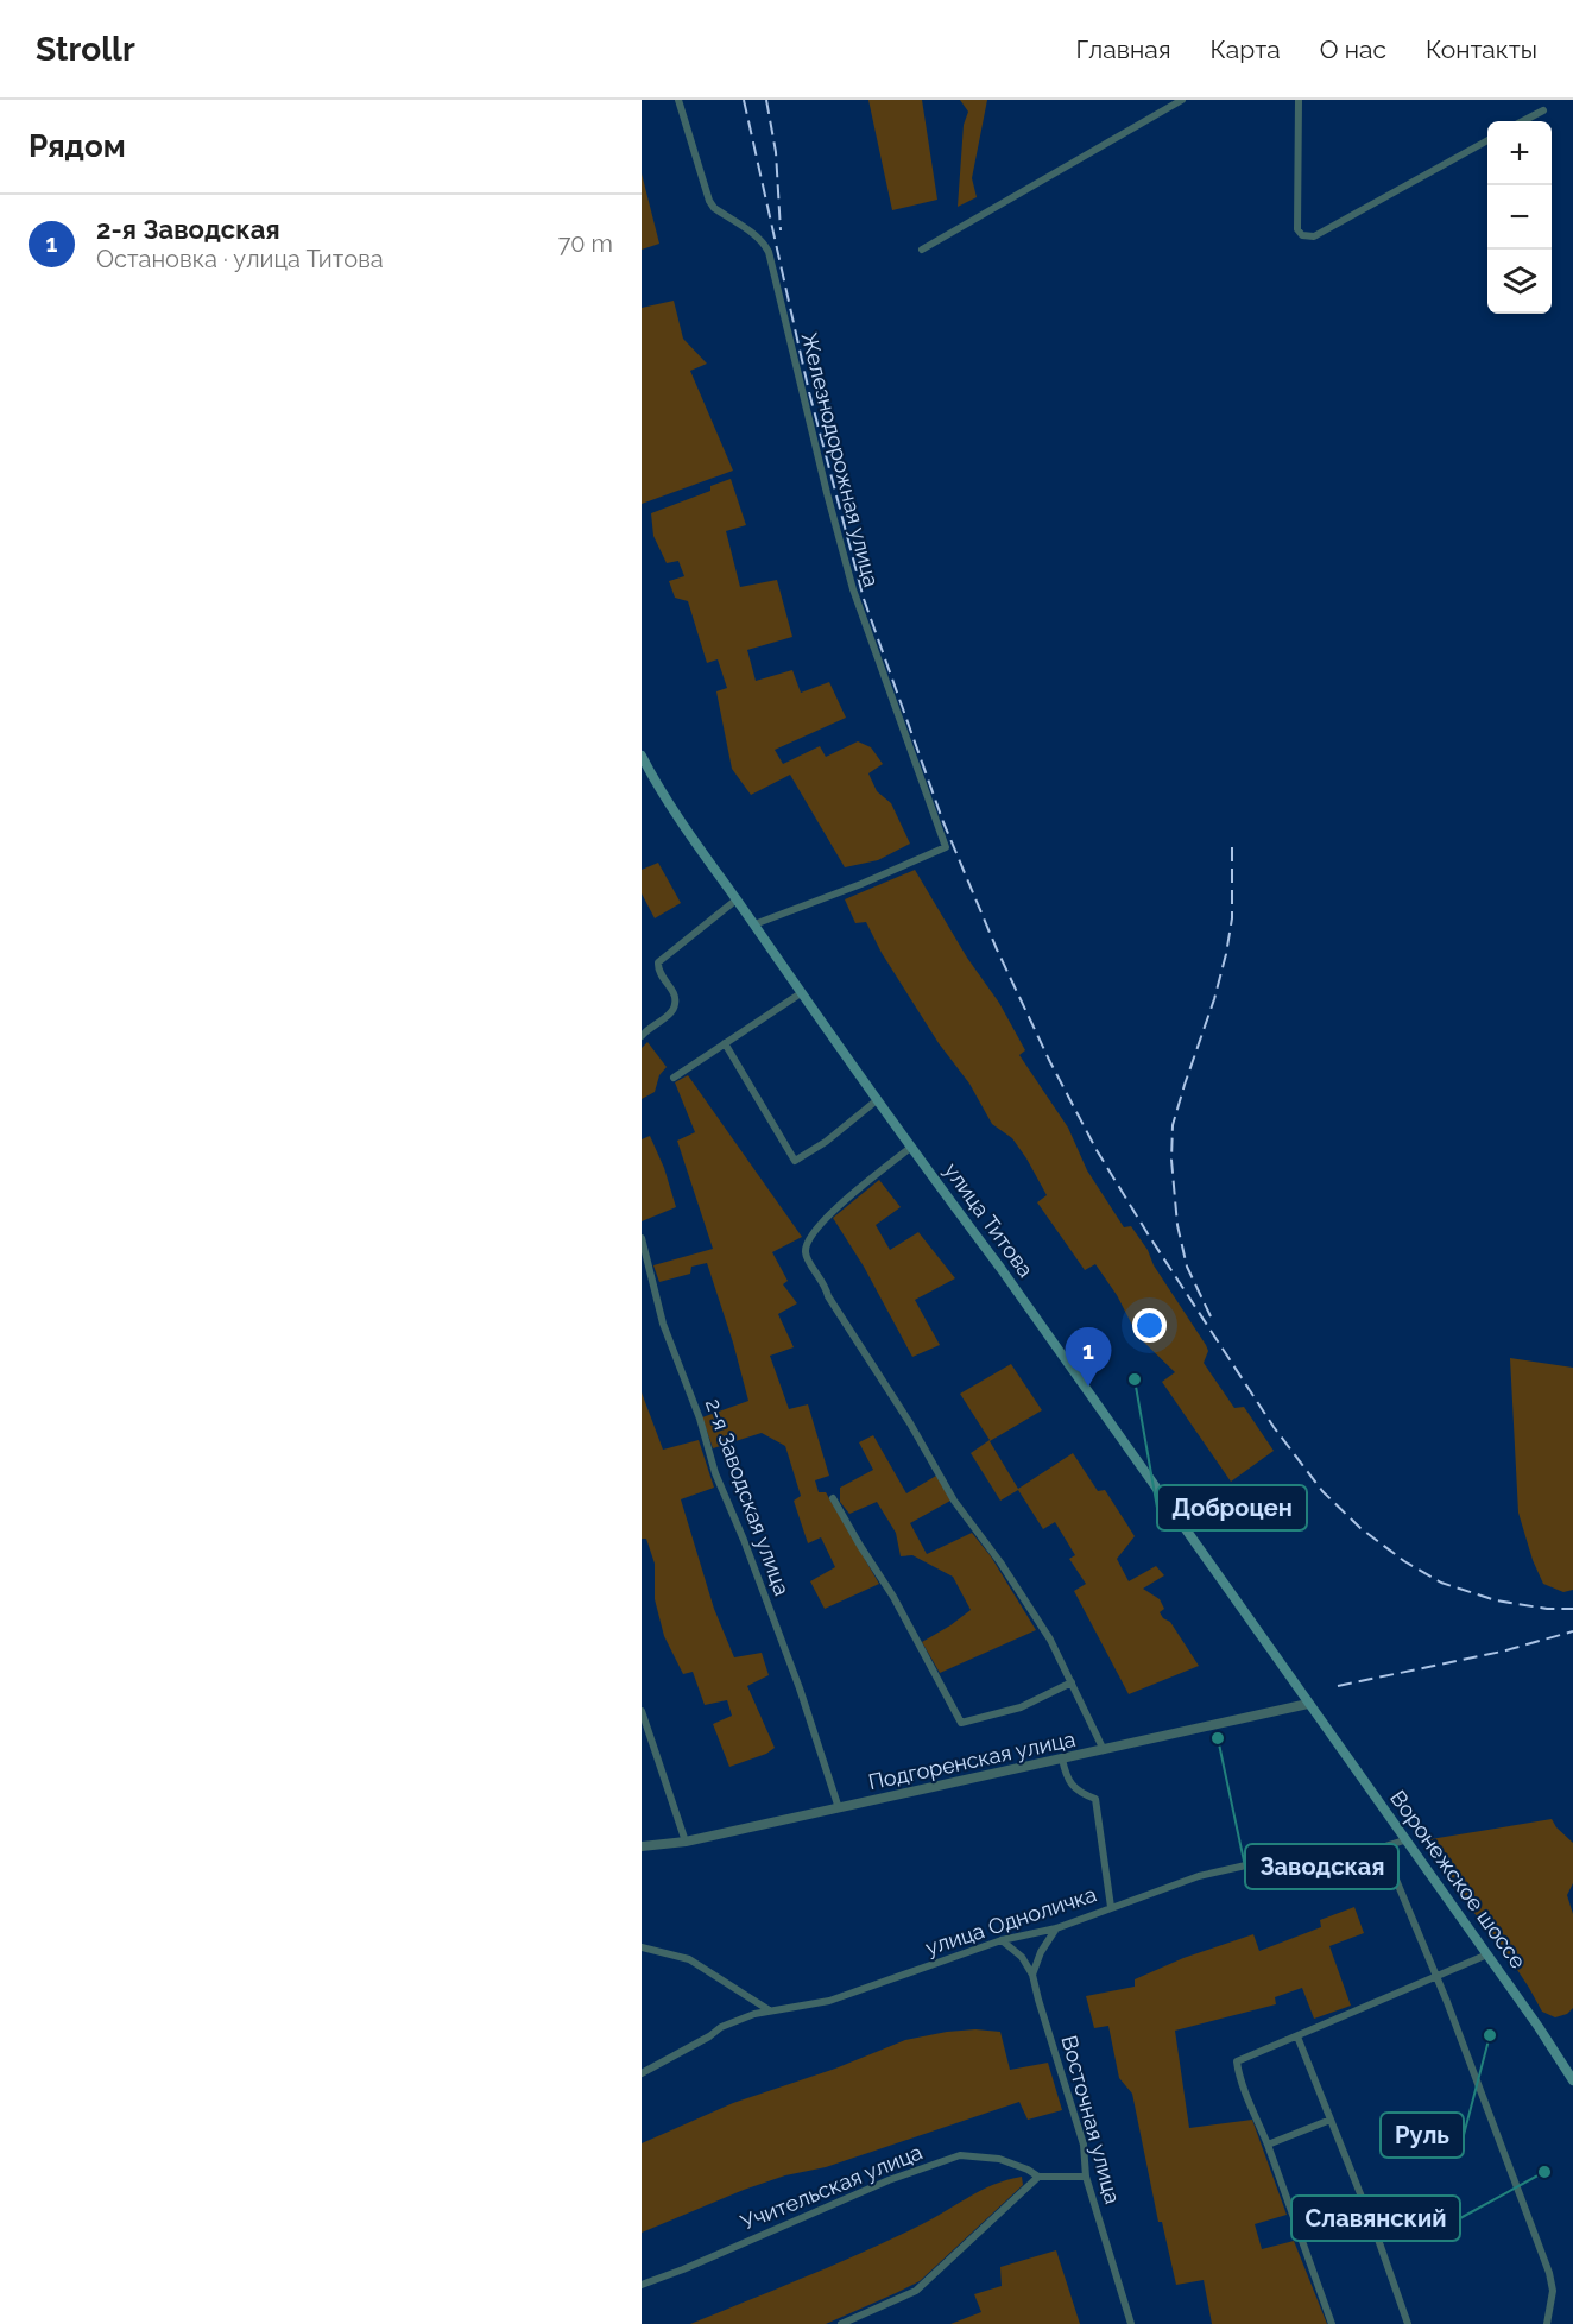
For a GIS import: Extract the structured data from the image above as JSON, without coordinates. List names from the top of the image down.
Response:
{
  "streets": {
    "main road": ["улица Титова", "Воронежское шоссе"],
    "street": [
      "Железнодорожная улица",
      "2-я Заводская улица",
      "Подгоренская улица",
      "улица Одноличка",
      "Восточная улица",
      "Учительская улица"
    ]
  },
  "crossings": [
    ["Железнодорожная улица", "улица Титова"],
    ["улица Титова", "Подгоренская улица"],
    ["улица Титова", "Воронежское шоссе"],
    ["2-я Заводская улица", "Подгоренская улица"],
    ["Подгоренская улица", "Воронежское шоссе"],
    ["Воронежское шоссе", "улица Одноличка"],
    ["Восточная улица", "Учительская улица"]
  ],
  "places": [
    "Доброцен",
    "Заводская",
    "Руль",
    "Славянский"
  ],
  "page": {
    "header": "Strollr",
    "nav": [
      "Главная",
      "Карта",
      "О нас",
      "Контакты"
    ],
    "heading": "Рядом",
    "map_buttons": ["+", "−"],
    "list": [
      {
        "mark": "1",
        "name": "2-я Заводская",
        "note": "Остановка · улица Титова",
        "value": "70 m"
      }
    ],
    "pins": "1"
  }
}
